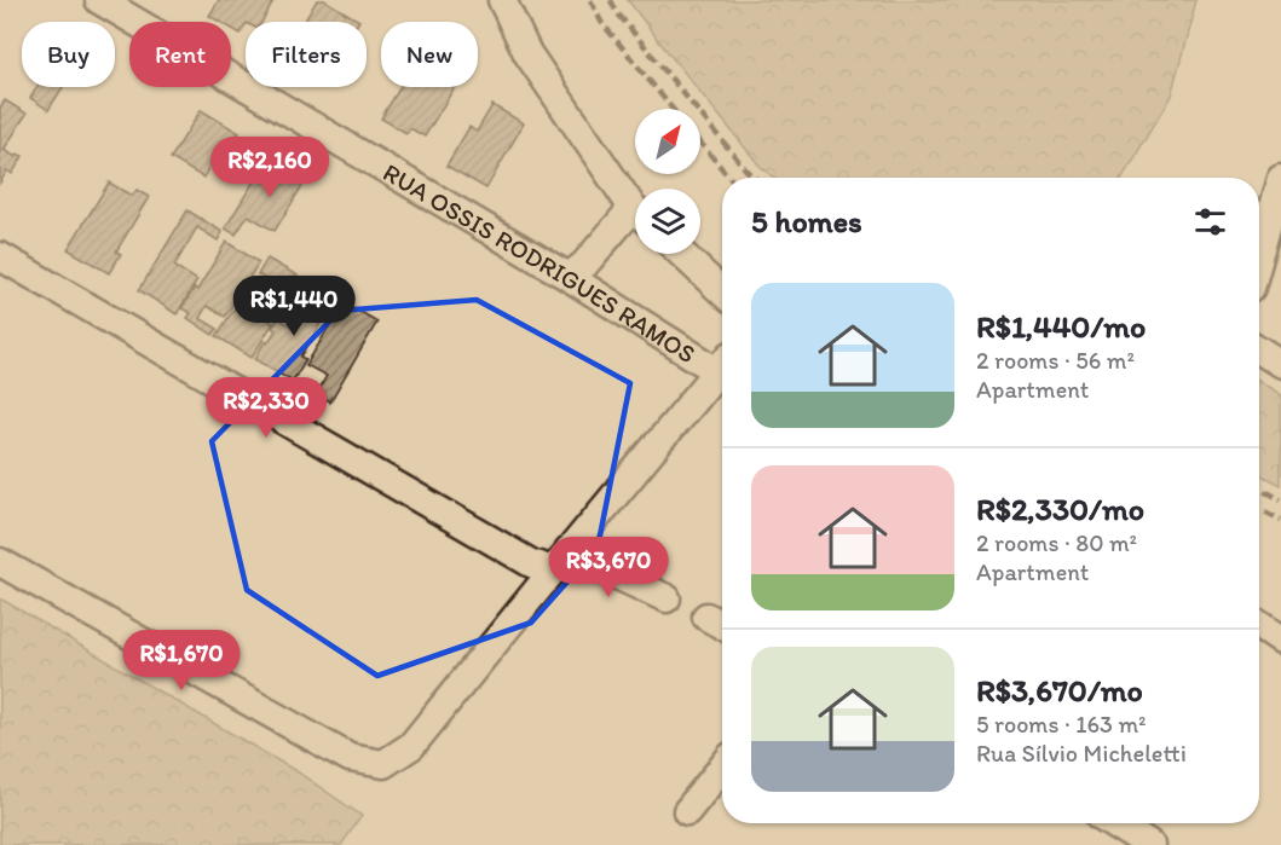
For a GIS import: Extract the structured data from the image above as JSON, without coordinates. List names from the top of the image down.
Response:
{
  "streets": {
    "street": ["RUA OSSIS RODRIGUES RAMOS"]
  },
  "north": "top right",
  "page": {
    "chip": [
      "Buy",
      "Rent",
      "Filters",
      "New"
    ],
    "price": [
      "R$2,160",
      "R$1,440",
      "R$2,330",
      "R$3,670",
      "R$1,670"
    ],
    "heading": "5 homes",
    "list": [
      {
        "name": "R$1,440/mo",
        "note": "2 rooms · 56 m² · Apartment"
      },
      {
        "name": "R$2,330/mo",
        "note": "2 rooms · 80 m² · Apartment"
      },
      {
        "name": "R$3,670/mo",
        "note": "5 rooms · 163 m² · Rua Sílvio Micheletti"
      }
    ]
  }
}
